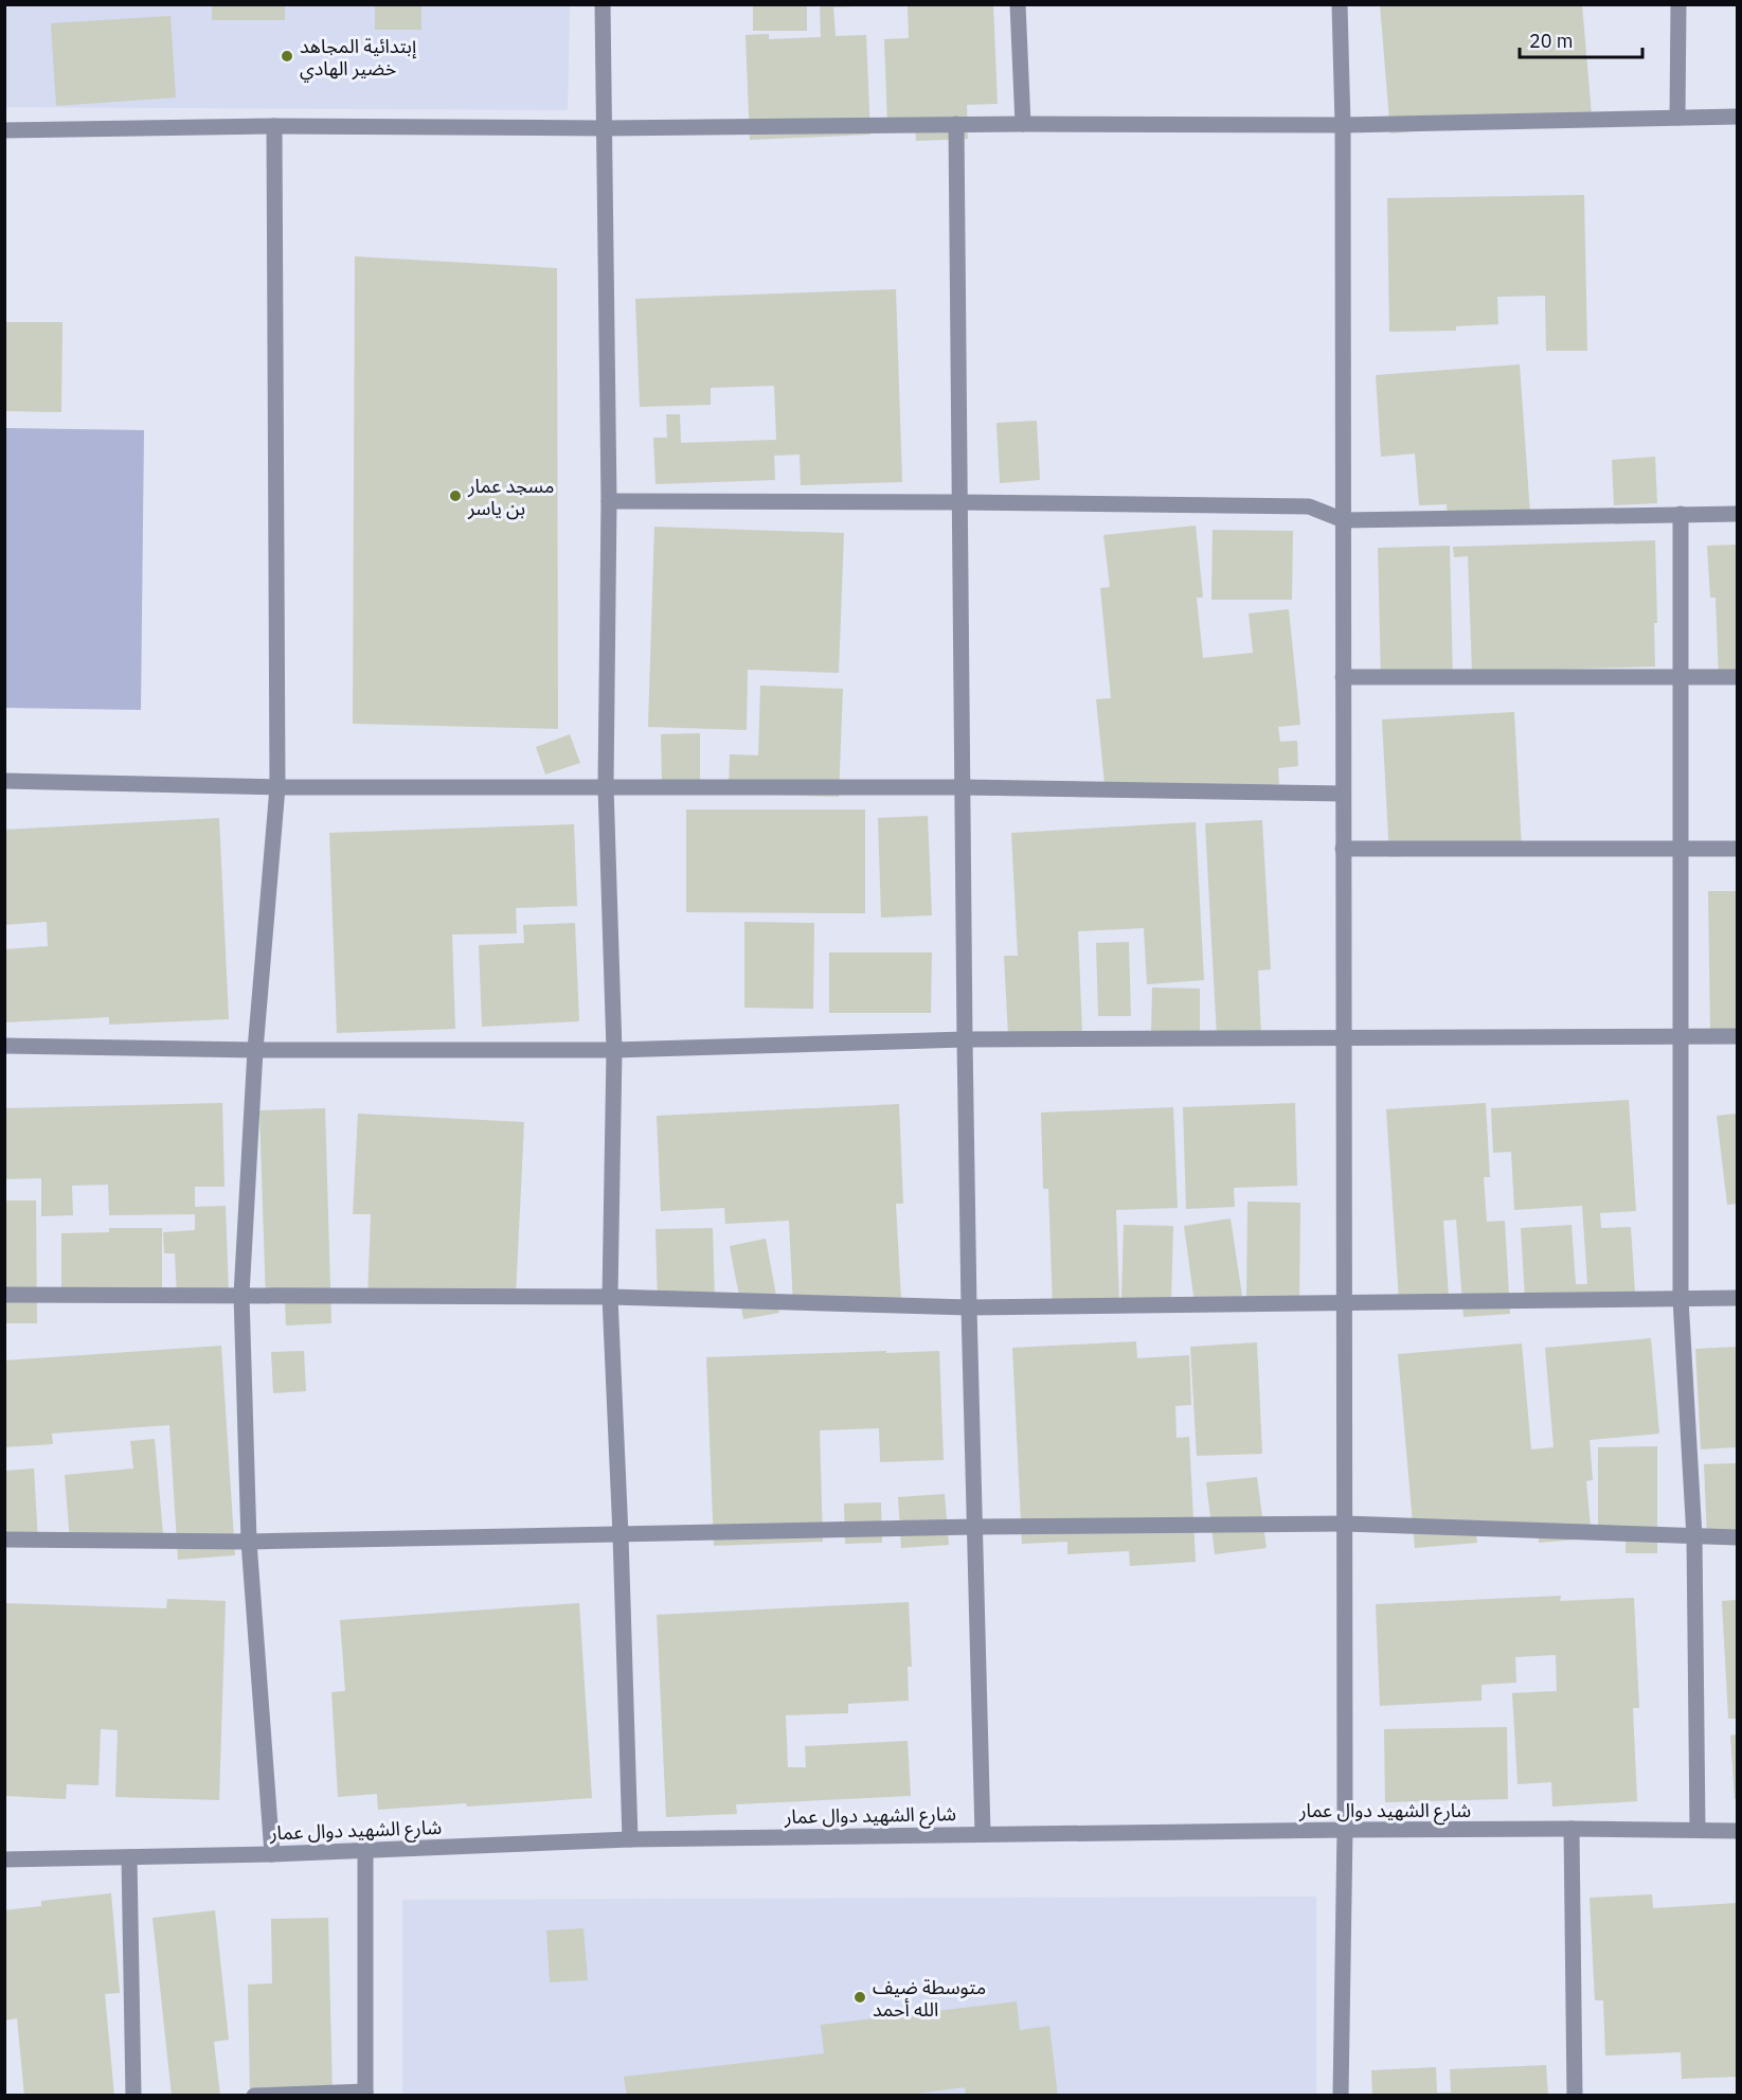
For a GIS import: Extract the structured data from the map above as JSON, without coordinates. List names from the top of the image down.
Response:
{
  "streets": {
    "street": ["شارع الشهيد دوال عمار"]
  },
  "places": ["إبتدائية المجاهد خضير الهادي", "مسجد عمار بن ياسر", "متوسطة ضيف الله أحمد"],
  "scale_bar": "20 m"
}
